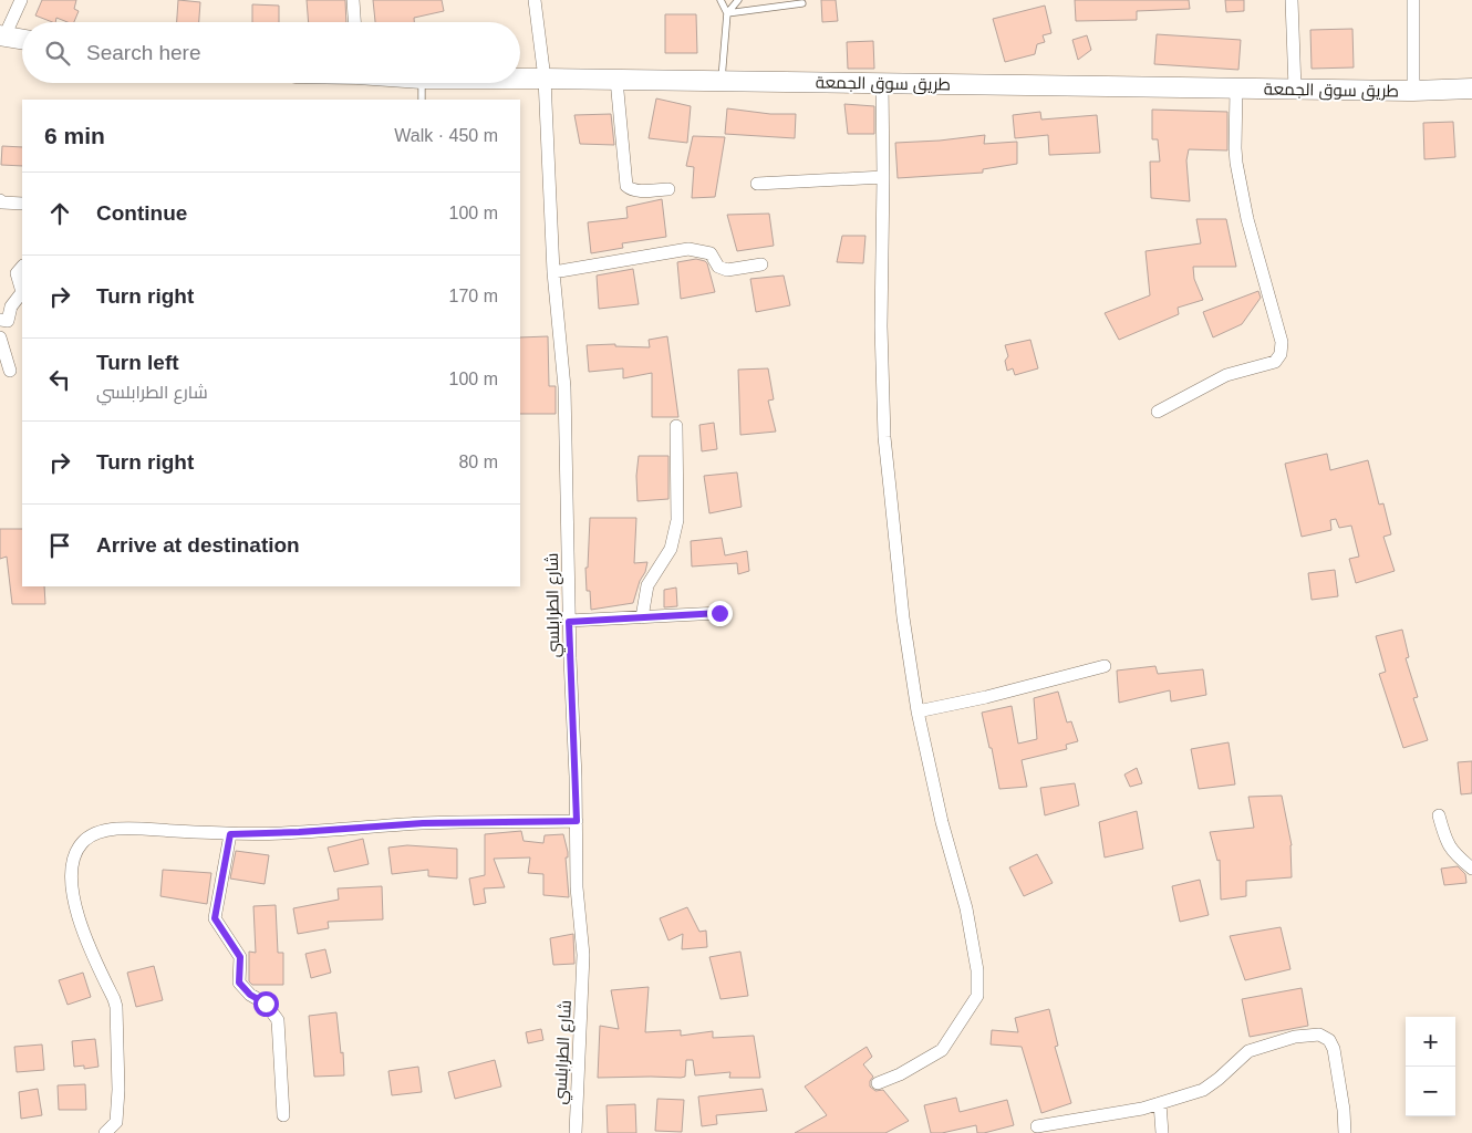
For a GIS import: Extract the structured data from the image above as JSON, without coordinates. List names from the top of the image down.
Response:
{
  "streets": {
    "main road": ["طريق سوق الجمعة"],
    "street": ["شارع الطرابلسي"]
  },
  "crossings": [
    ["طريق سوق الجمعة", "شارع الطرابلسي"]
  ],
  "page": {
    "search": "Search here",
    "heading": ["6 min", "Walk · 450 m"],
    "list": [
      ["Continue", "100 m"],
      ["Turn right", "170 m"],
      ["Turn left", "شارع الطرابلسي", "100 m"],
      ["Turn right", "80 m"],
      "Arrive at destination"
    ],
    "map_buttons": ["+", "−"]
  }
}
